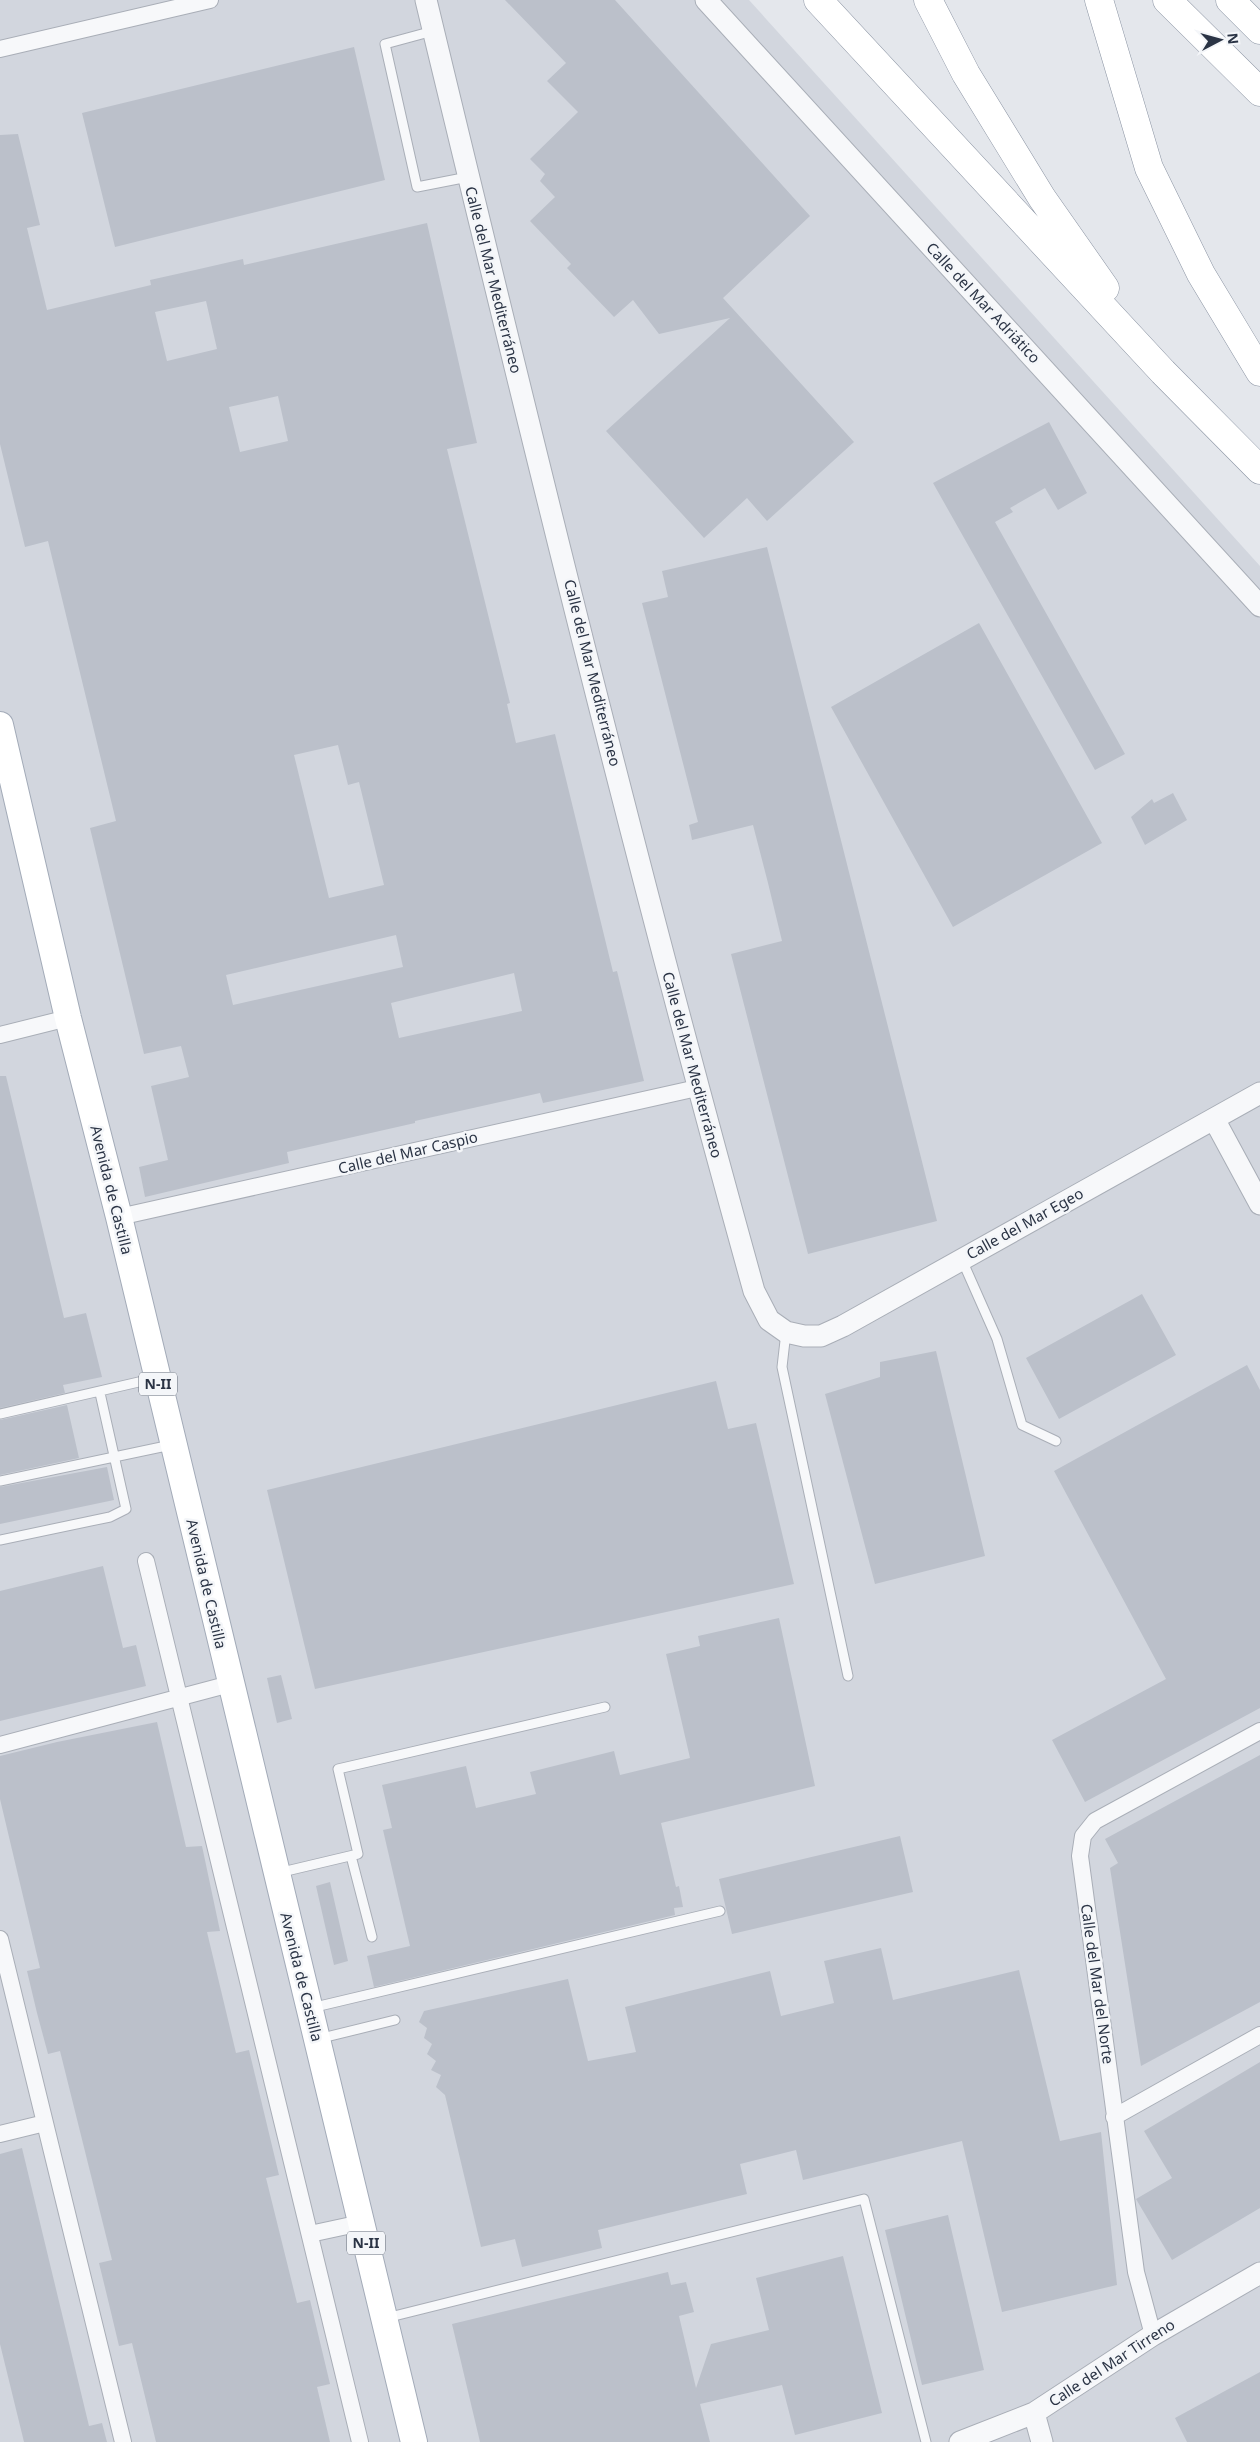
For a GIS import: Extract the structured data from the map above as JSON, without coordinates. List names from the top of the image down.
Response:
{
  "streets": {
    "main road": ["Avenida de Castilla", "N-II"],
    "street": [
      "Calle del Mar Mediterráneo",
      "Calle del Mar Adriático",
      "Calle del Mar Caspio",
      "Calle del Mar Egeo",
      "Calle del Mar del Norte",
      "Calle del Mar Tirreno"
    ]
  },
  "crossings": [
    ["Calle del Mar Mediterráneo", "Calle del Mar Caspio"],
    ["Calle del Mar Mediterráneo", "Calle del Mar Egeo"],
    ["Calle del Mar Caspio", "Avenida de Castilla"],
    ["Calle del Mar del Norte", "Calle del Mar Tirreno"]
  ],
  "north": "right"
}
